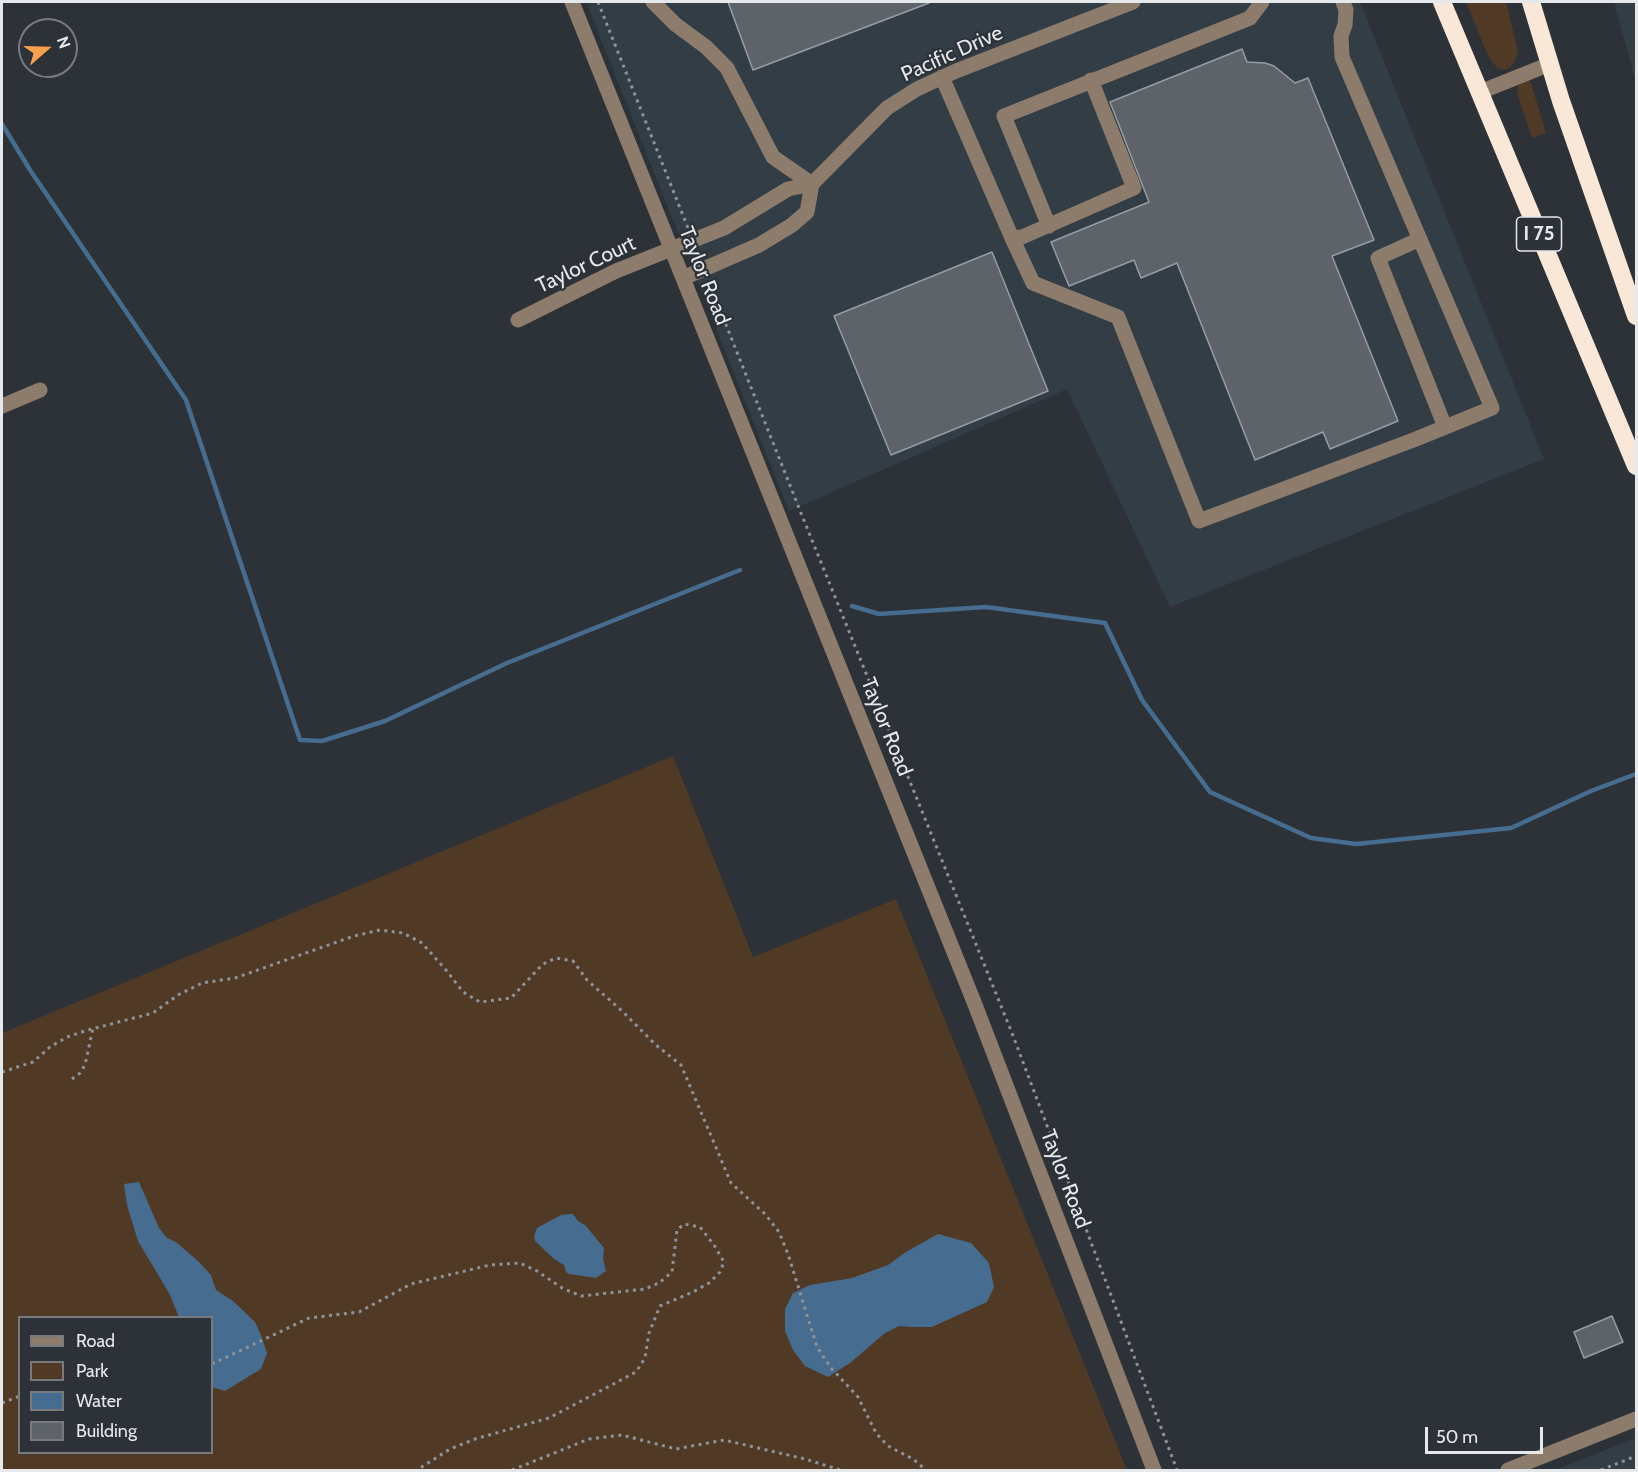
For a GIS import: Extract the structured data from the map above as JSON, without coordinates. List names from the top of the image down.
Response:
{
  "streets": {
    "highway": ["I 75"],
    "street": ["Pacific Drive", "Taylor Court", "Taylor Road"]
  },
  "crossings": [
    ["Taylor Court", "Taylor Road"]
  ],
  "legend": [
    "Road",
    "Park",
    "Water",
    "Building"
  ],
  "scale_bar": "50 m",
  "north": "right"
}
